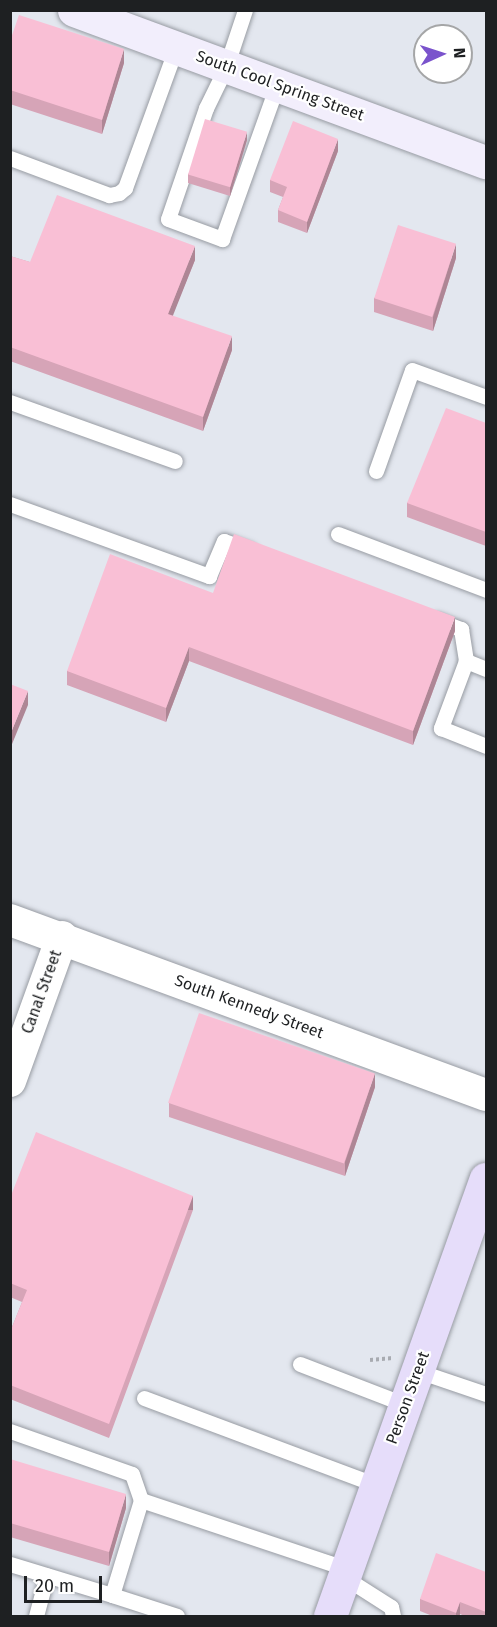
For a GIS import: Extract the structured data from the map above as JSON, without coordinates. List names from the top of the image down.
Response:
{
  "streets": {
    "main road": ["Person Street"],
    "street": ["South Cool Spring Street", "Canal Street", "South Kennedy Street"]
  },
  "crossings": [
    ["Canal Street", "South Kennedy Street"]
  ],
  "scale_bar": "20 m",
  "north": "right"
}
